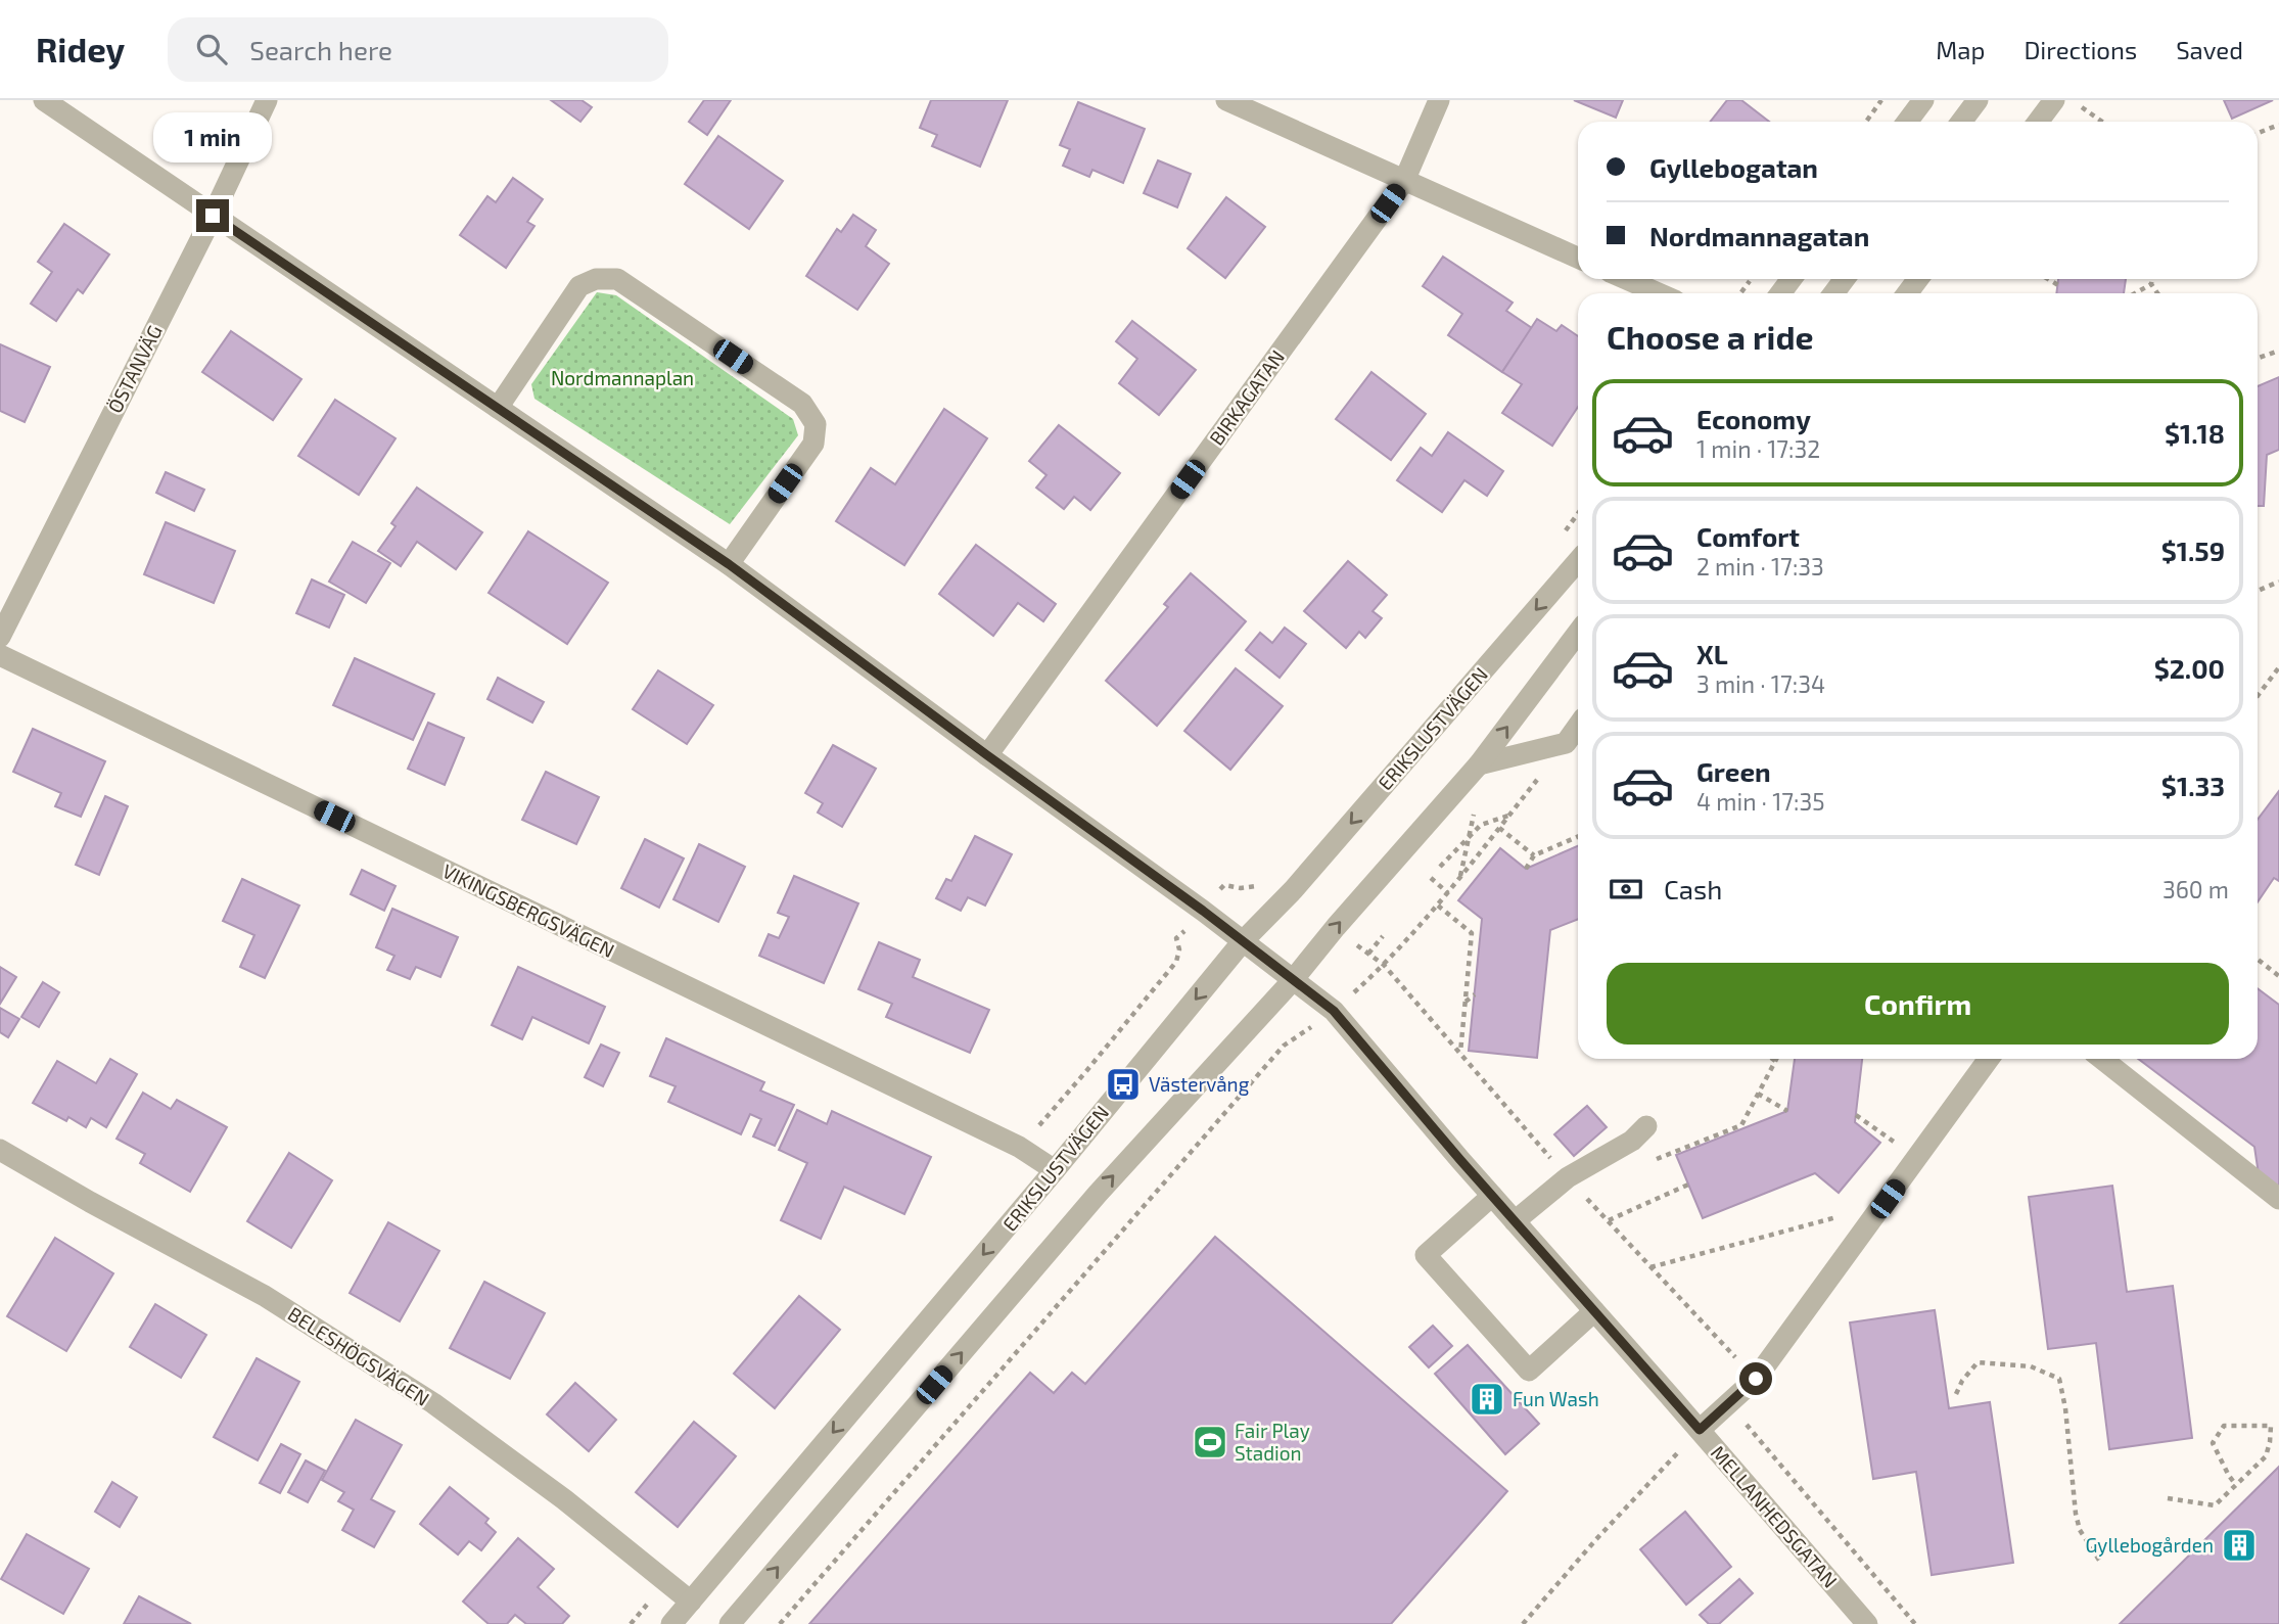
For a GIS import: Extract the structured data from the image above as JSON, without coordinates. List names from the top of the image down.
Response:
{
  "streets": {
    "street": [
      "ÖSTANVÄG",
      "BIRKAGATAN",
      "ERIKSLUSTVÄGEN",
      "VIKINGSBERGSVÄGEN",
      "BELESHÖGSVÄGEN",
      "MELLANHEDSGATAN"
    ]
  },
  "crossings": [
    ["ÖSTANVÄG", "MELLANHEDSGATAN"],
    ["BIRKAGATAN", "MELLANHEDSGATAN"],
    ["ERIKSLUSTVÄGEN", "VIKINGSBERGSVÄGEN"],
    ["ERIKSLUSTVÄGEN", "BELESHÖGSVÄGEN"],
    ["ERIKSLUSTVÄGEN", "MELLANHEDSGATAN"]
  ],
  "parks": ["Nordmannaplan"],
  "places": {
    "bus stop": ["Västervång"],
    "building": ["Fun Wash", "Gyllebogården"],
    "sports": ["Fair Play Stadion"]
  },
  "page": {
    "header": "Ridey",
    "search": "Search here",
    "nav": ["Map", "Directions", "Saved"],
    "bubble": "1 min",
    "banner": ["Gyllebogatan", "Nordmannagatan"],
    "heading": "Choose a ride",
    "list": [
      {
        "name": "Economy",
        "note": "1 min · 17:32",
        "value": "$1.18"
      },
      {
        "name": "Comfort",
        "note": "2 min · 17:33",
        "value": "$1.59"
      },
      {
        "name": "XL",
        "note": "3 min · 17:34",
        "value": "$2.00"
      },
      {
        "name": "Green",
        "note": "4 min · 17:35",
        "value": "$1.33"
      }
    ],
    "pay": ["Cash", "360 m"],
    "buttons": "Confirm"
  }
}
